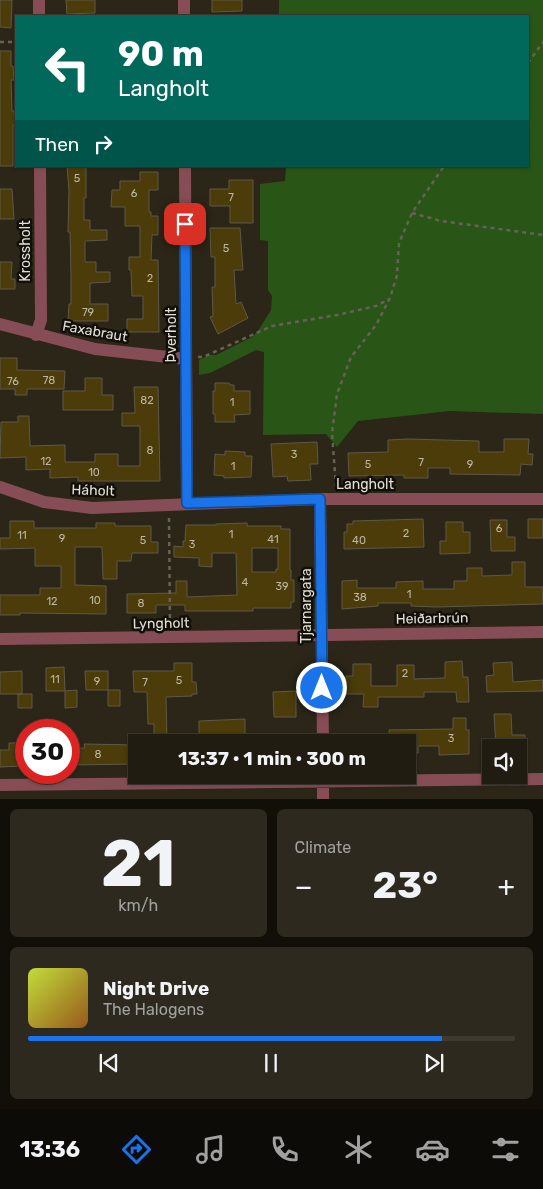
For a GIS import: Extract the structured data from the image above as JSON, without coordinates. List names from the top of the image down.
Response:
{
  "streets": {
    "street": [
      "Krossholt",
      "Faxabraut",
      "Þverholt",
      "Langholt",
      "Háholt",
      "Tjarnargata",
      "Heiðarbrún",
      "Lyngholt"
    ]
  },
  "crossings": [
    ["Krossholt", "Faxabraut"],
    ["Faxabraut", "Þverholt"],
    ["Þverholt", "Langholt"],
    ["Þverholt", "Háholt"],
    ["Langholt", "Háholt"],
    ["Langholt", "Tjarnargata"],
    ["Tjarnargata", "Heiðarbrún"],
    ["Tjarnargata", "Lyngholt"],
    ["Heiðarbrún", "Lyngholt"]
  ],
  "house_numbers": [
    "5",
    "6",
    "7",
    "5",
    "2",
    "79",
    "78",
    "76",
    "82",
    "1",
    "8",
    "3",
    "12",
    "7",
    "5",
    "9",
    "1",
    "10",
    "6",
    "2",
    "1",
    "11",
    "9",
    "41",
    "5",
    "40",
    "3",
    "4",
    "39",
    "1",
    "38",
    "10",
    "12",
    "8",
    "2",
    "11",
    "5",
    "9",
    "7",
    "3",
    "8"
  ],
  "page": {
    "turn": ["90 m", "Langholt"],
    "then": "Then",
    "limit": "30",
    "trip": "13:37 · 1 min · 300 m",
    "tile": [
      ["21", "km/h"],
      "Climate"
    ],
    "heat": ["−", "23°", "+"],
    "song": ["Night Drive", "The Halogens"],
    "tabs": "13:36"
  }
}
